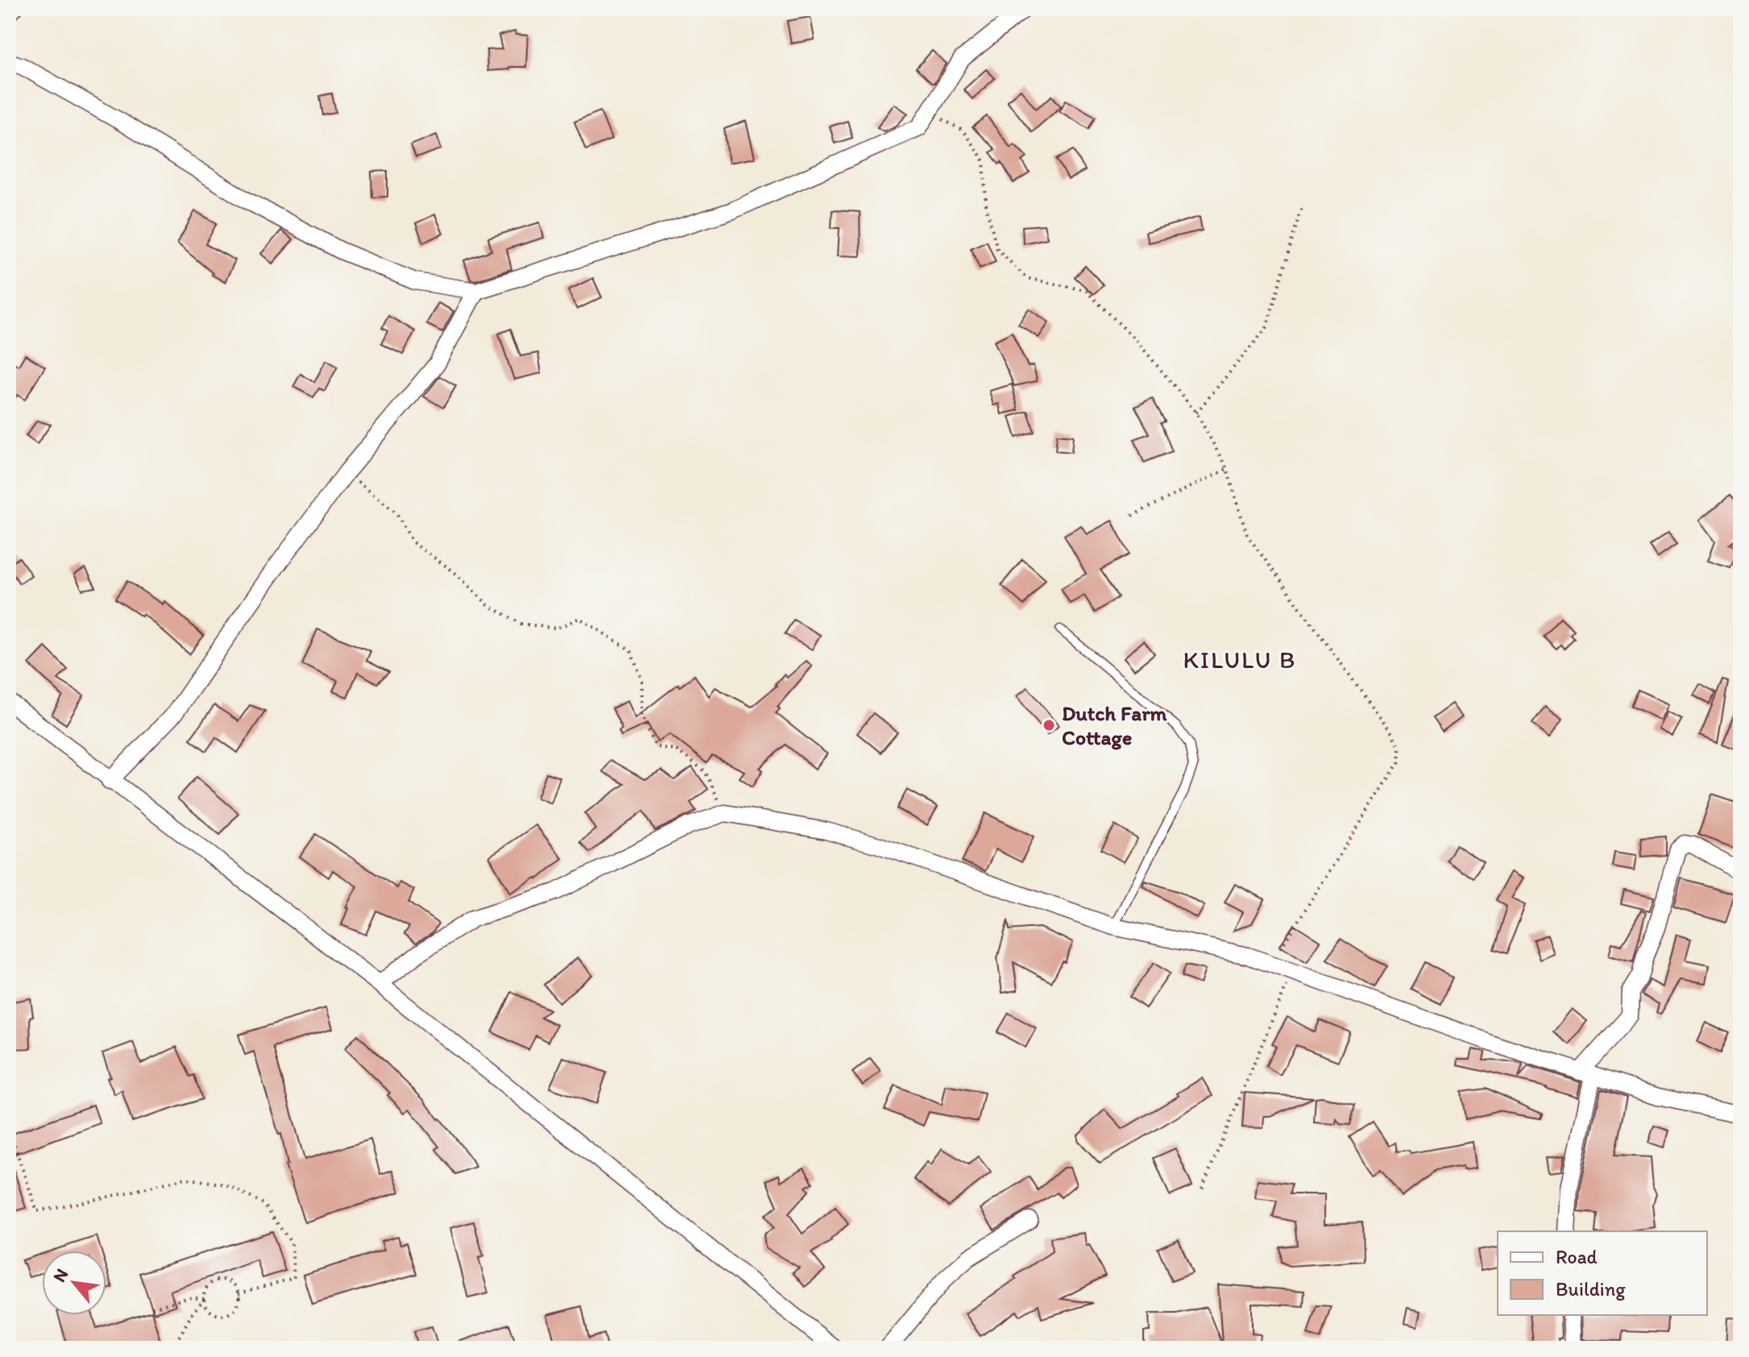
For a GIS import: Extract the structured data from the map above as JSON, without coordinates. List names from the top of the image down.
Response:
{
  "districts": ["KILULU B"],
  "places": ["Dutch Farm Cottage"],
  "legend": ["Road", "Building"],
  "north": "top left"
}
